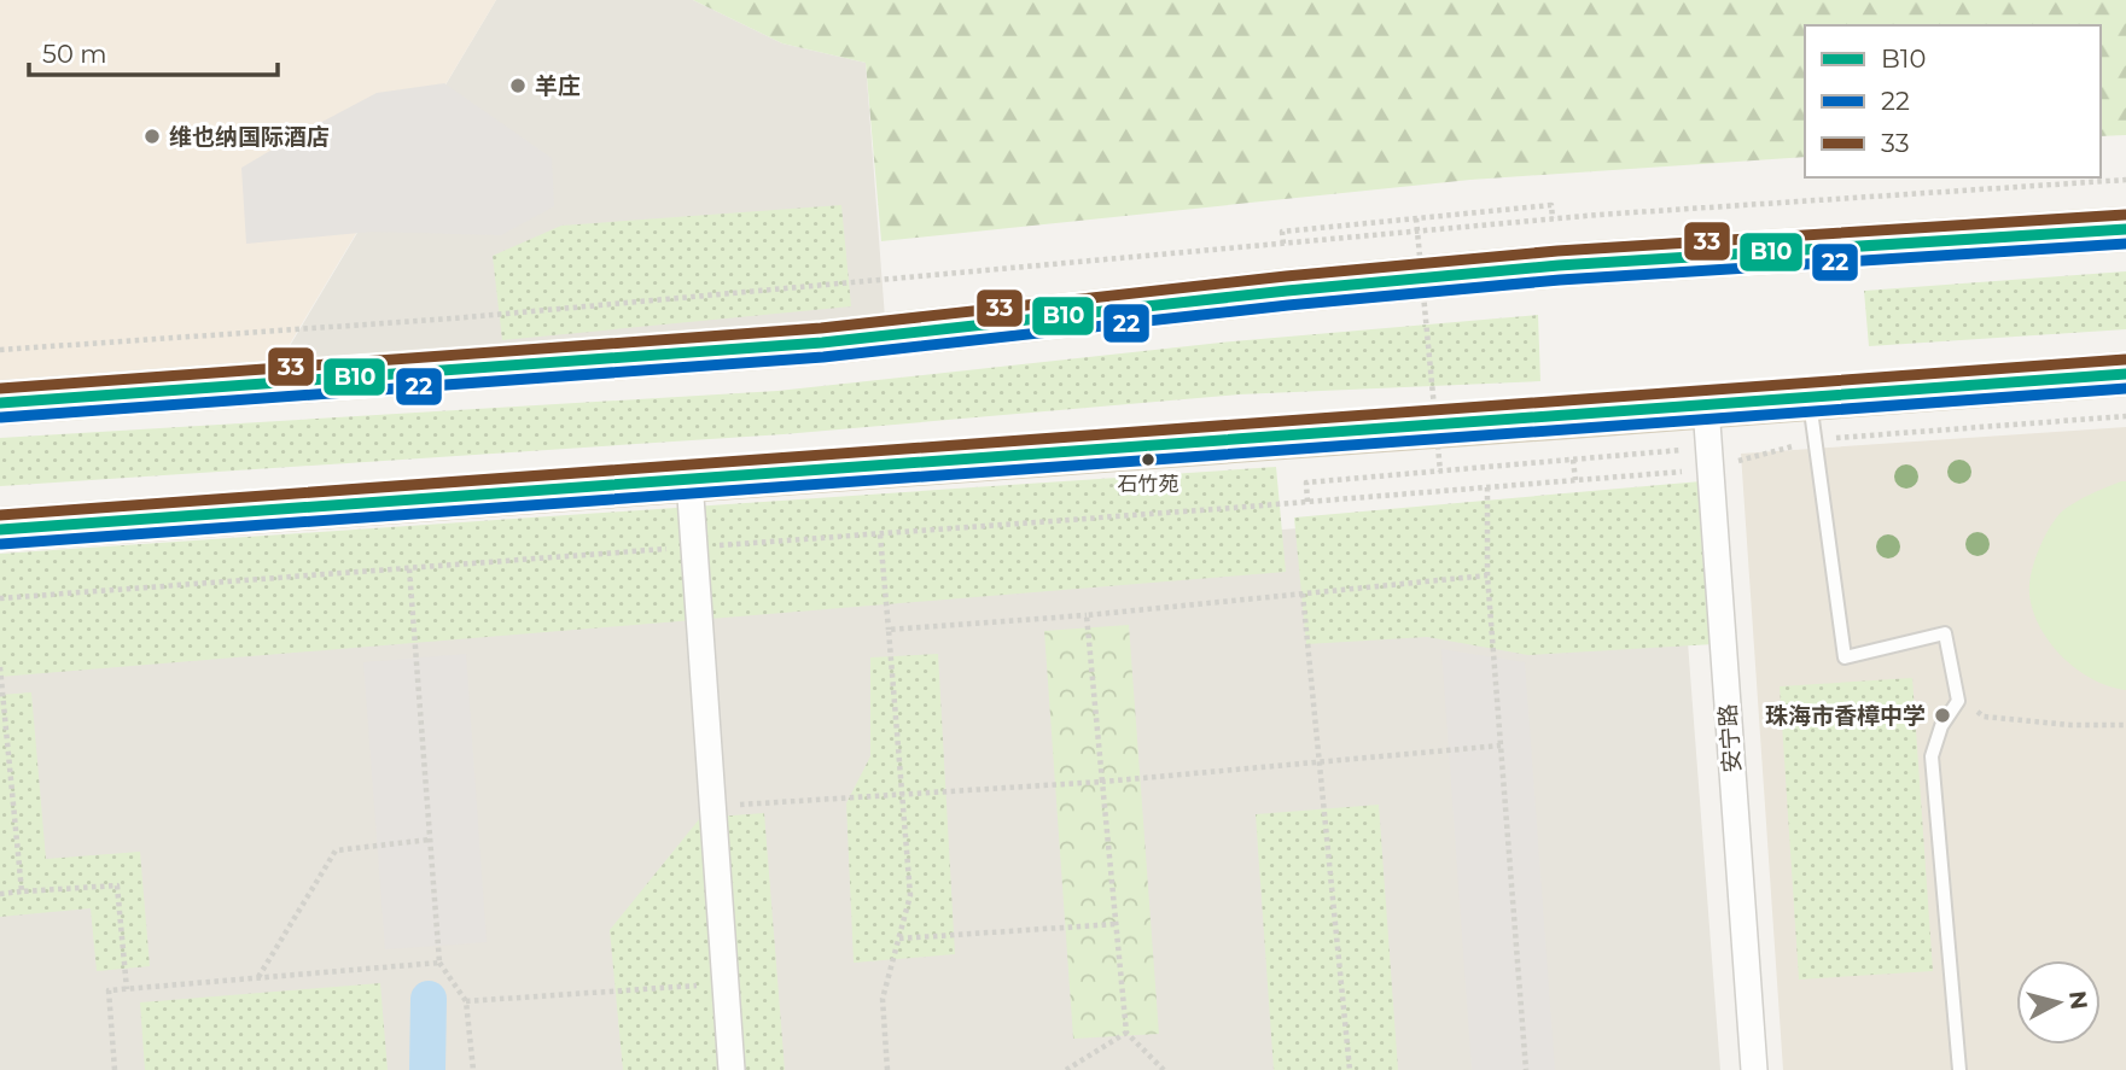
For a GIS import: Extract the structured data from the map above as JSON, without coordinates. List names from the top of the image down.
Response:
{
  "streets": {
    "street": ["安宁路"]
  },
  "places": [
    "羊庄",
    "维也纳国际酒店",
    "石竹苑",
    "珠海市香樟中学"
  ],
  "lines": ["transit line 33", "transit line B10", "transit line 22"],
  "legend": ["B10", "22", "33"],
  "scale_bar": "50 m",
  "north": "right"
}
